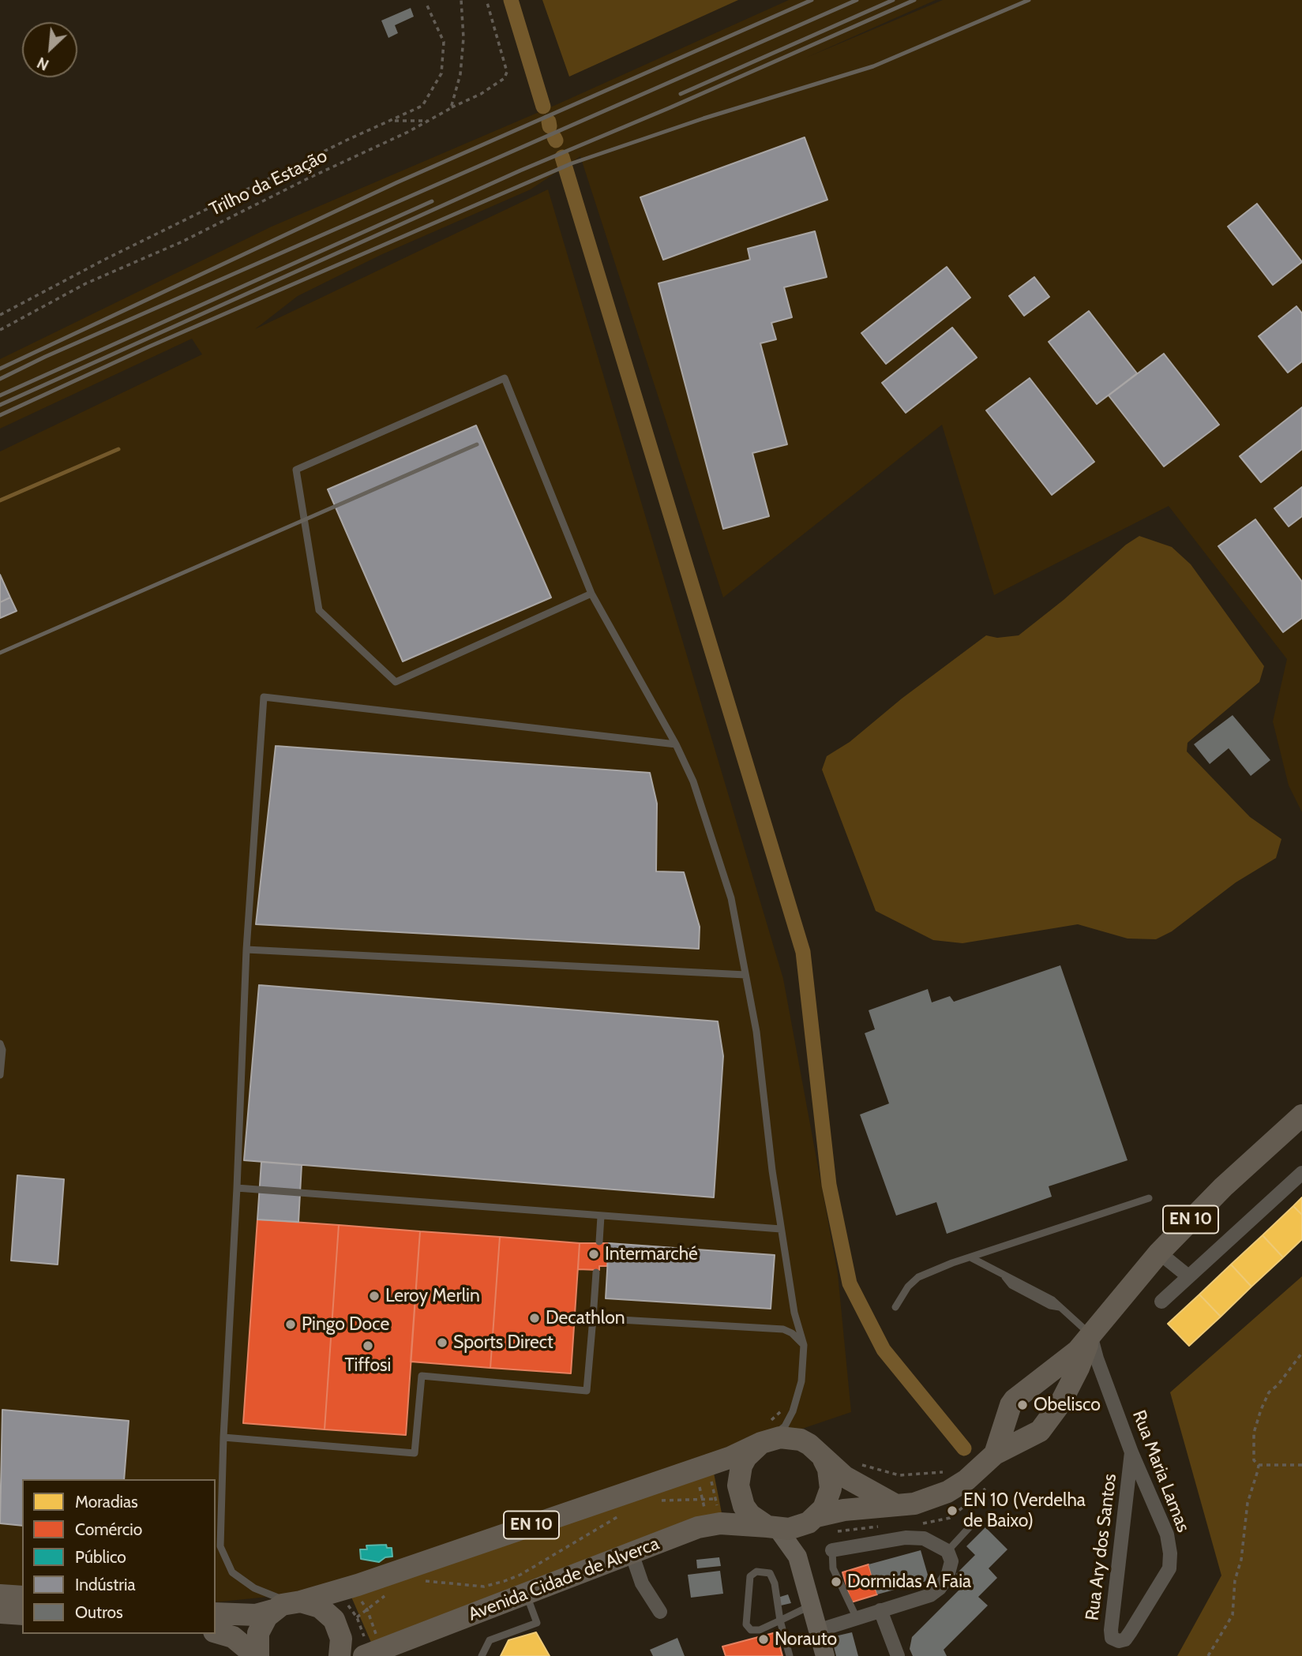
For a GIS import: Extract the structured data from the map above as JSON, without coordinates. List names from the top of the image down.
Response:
{
  "streets": {
    "main road": ["EN 10", "Avenida Cidade de Alverca"],
    "street": ["Rua Maria Lamas", "Rua Ary dos Santos"],
    "path": ["Trilho da Estação"]
  },
  "crossings": [
    ["EN 10", "Rua Maria Lamas"],
    ["EN 10", "Avenida Cidade de Alverca"],
    ["Rua Maria Lamas", "Rua Ary dos Santos"]
  ],
  "places": [
    "Intermarché",
    "Leroy Merlin",
    "Decathlon",
    "Pingo Doce",
    "Sports Direct",
    "Tiffosi",
    "Obelisco",
    "EN 10 (Verdelha de Baixo)",
    "Dormidas A Faia",
    "Norauto"
  ],
  "legend": [
    "Moradias",
    "Comércio",
    "Público",
    "Indústria",
    "Outros"
  ],
  "north": "bottom left"
}
